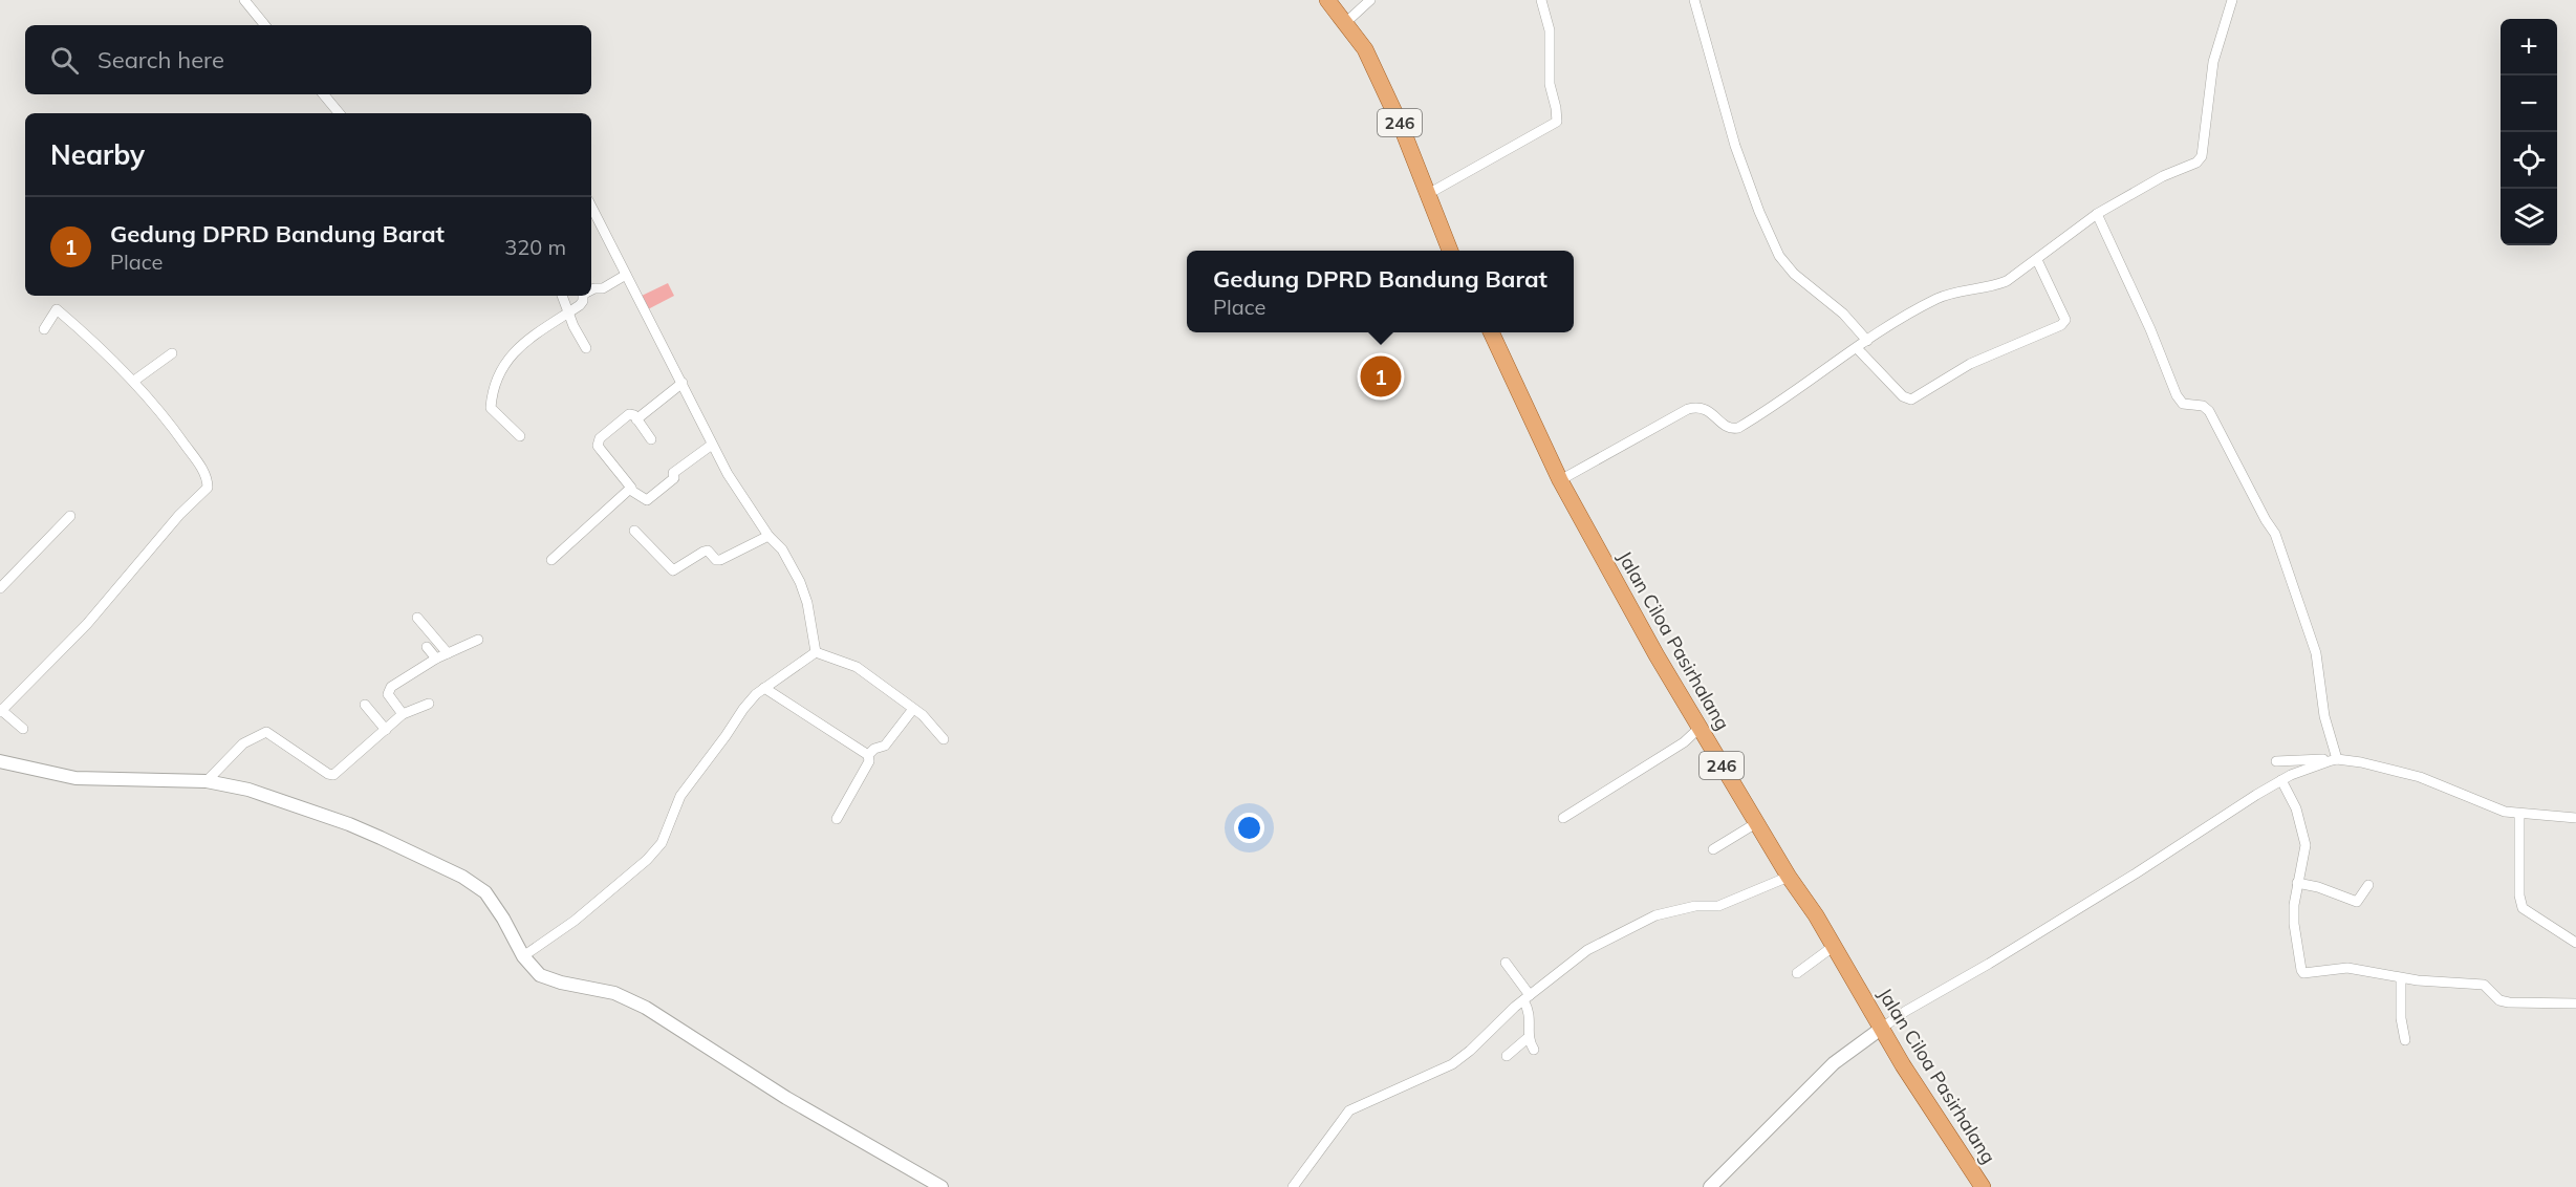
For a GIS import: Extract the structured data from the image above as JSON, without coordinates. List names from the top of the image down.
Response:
{
  "streets": {
    "main road": ["246", "Jalan Ciloa Pasirhalang"]
  },
  "page": {
    "map_buttons": ["+", "−"],
    "search": "Search here",
    "heading": "Nearby",
    "list": [
      {
        "mark": "1",
        "name": "Gedung DPRD Bandung Barat",
        "note": "Place",
        "value": "320 m"
      }
    ],
    "popup": ["Gedung DPRD Bandung Barat", "Place"],
    "pins": "1"
  }
}
